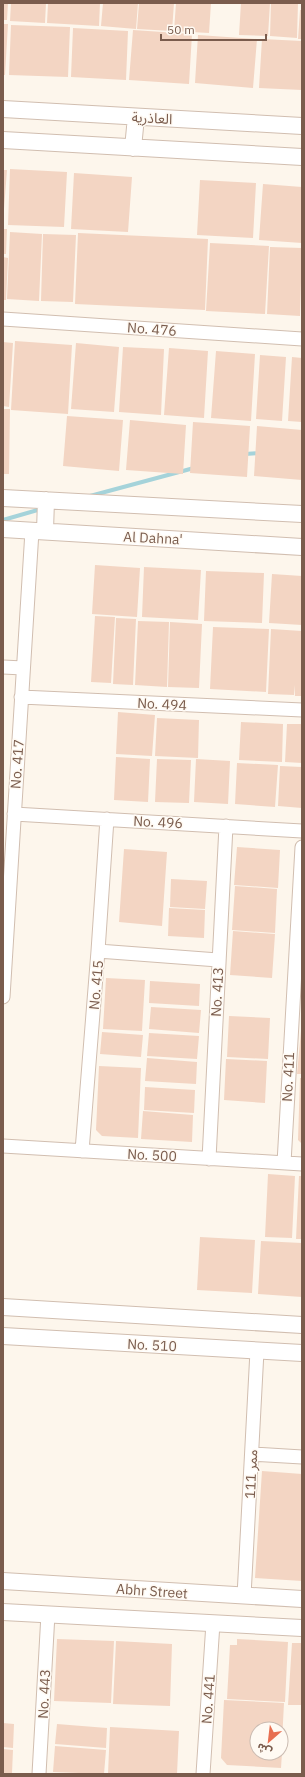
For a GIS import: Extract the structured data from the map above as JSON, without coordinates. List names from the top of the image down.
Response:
{
  "streets": {
    "street": [
      "العاذرية",
      "No. 476",
      "Al Dahna'",
      "No. 494",
      "No. 417",
      "No. 496",
      "No. 415",
      "No. 413",
      "No. 411",
      "No. 500",
      "No. 510",
      "ممر 111",
      "Abhr Street",
      "No. 443",
      "No. 441"
    ]
  },
  "crossings": [
    ["Al Dahna'", "No. 417"],
    ["No. 494", "No. 417"],
    ["No. 417", "No. 496"],
    ["No. 496", "No. 415"],
    ["No. 496", "No. 413"],
    ["No. 415", "No. 500"],
    ["No. 413", "No. 500"],
    ["No. 411", "No. 500"],
    ["No. 510", "ممر 111"],
    ["ممر 111", "Abhr Street"],
    ["Abhr Street", "No. 443"],
    ["Abhr Street", "No. 441"]
  ],
  "scale_bar": "50 m",
  "north": "bottom left"
}
